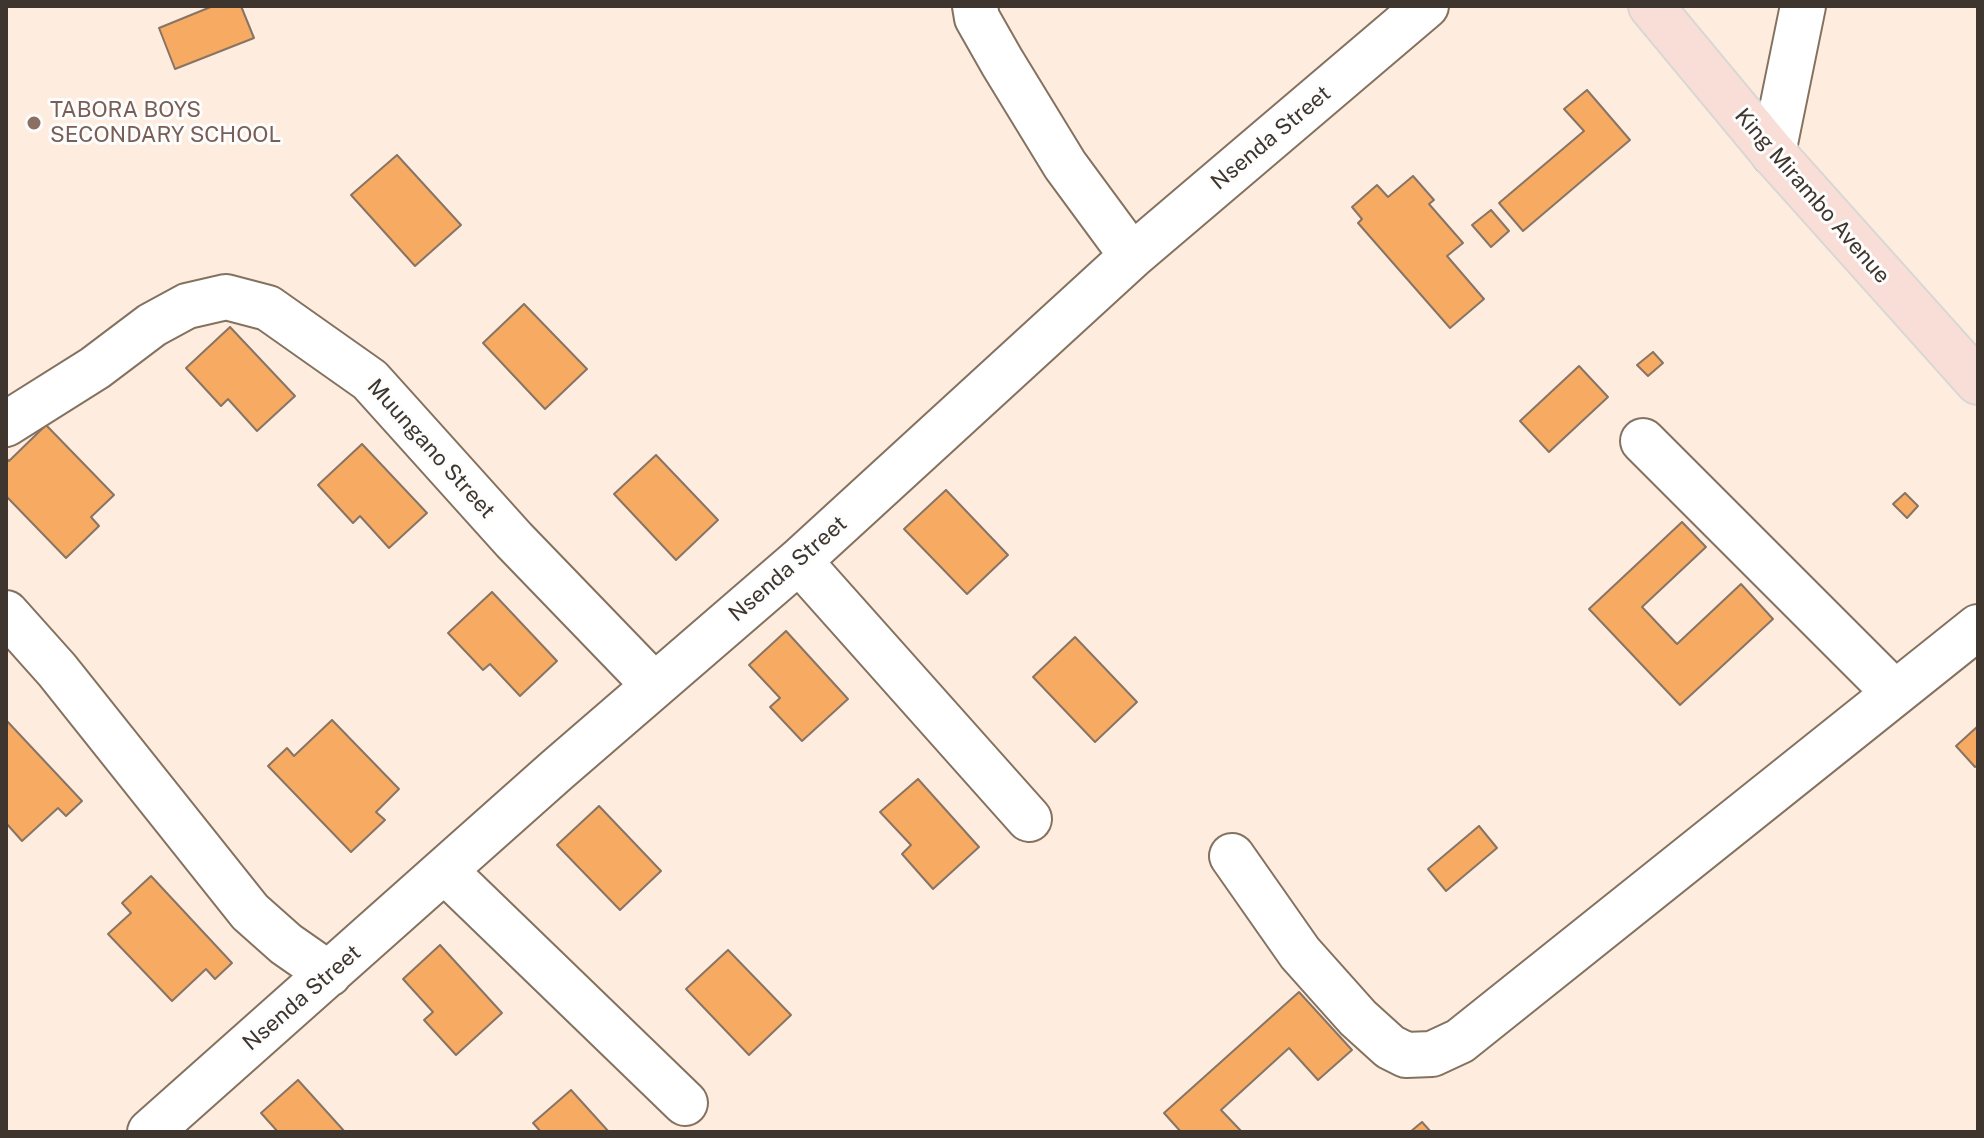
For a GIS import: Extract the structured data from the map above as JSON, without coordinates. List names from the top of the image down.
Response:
{
  "streets": {
    "main road": ["King Mirambo Avenue"],
    "street": ["Nsenda Street", "Muungano Street"]
  },
  "crossings": [
    ["Nsenda Street", "Muungano Street"]
  ],
  "places": ["TABORA BOYS SECONDARY SCHOOL"]
}
